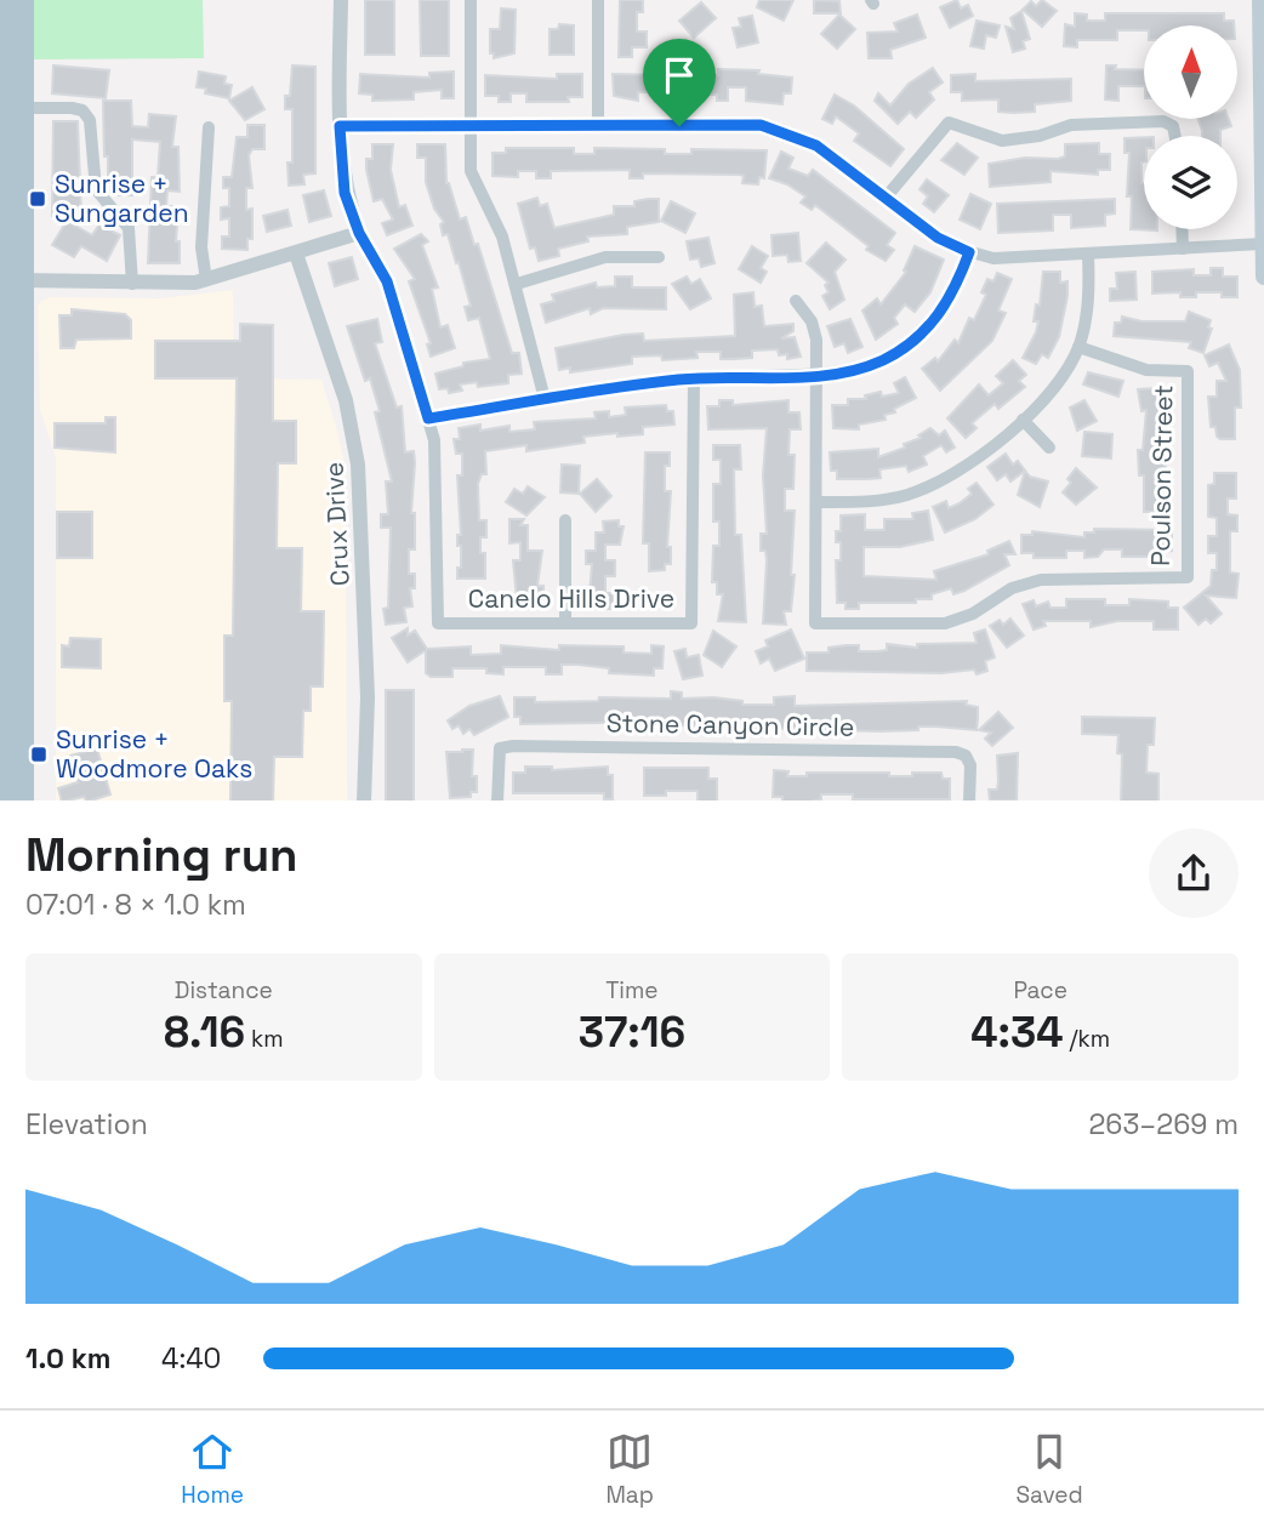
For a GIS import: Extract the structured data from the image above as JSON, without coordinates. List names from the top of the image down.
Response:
{
  "streets": {
    "street": [
      "Poulson Street",
      "Crux Drive",
      "Canelo Hills Drive",
      "Stone Canyon Circle"
    ]
  },
  "places": {
    "transit": ["Sunrise + Sungarden", "Sunrise + Woodmore Oaks"]
  },
  "north": "top",
  "page": {
    "heading": ["Morning run", "07:01 · 8 × 1.0 km"],
    "stats": [
      ["Distance", "8.16 km"],
      ["Time", "37:16"],
      ["Pace", "4:34 /km"]
    ],
    "chart": ["Elevation", "263–269 m"],
    "list": [
      {
        "name": "1.0 km",
        "note": "4:40"
      }
    ],
    "tabs": ["Home", "Map", "Saved"]
  }
}
